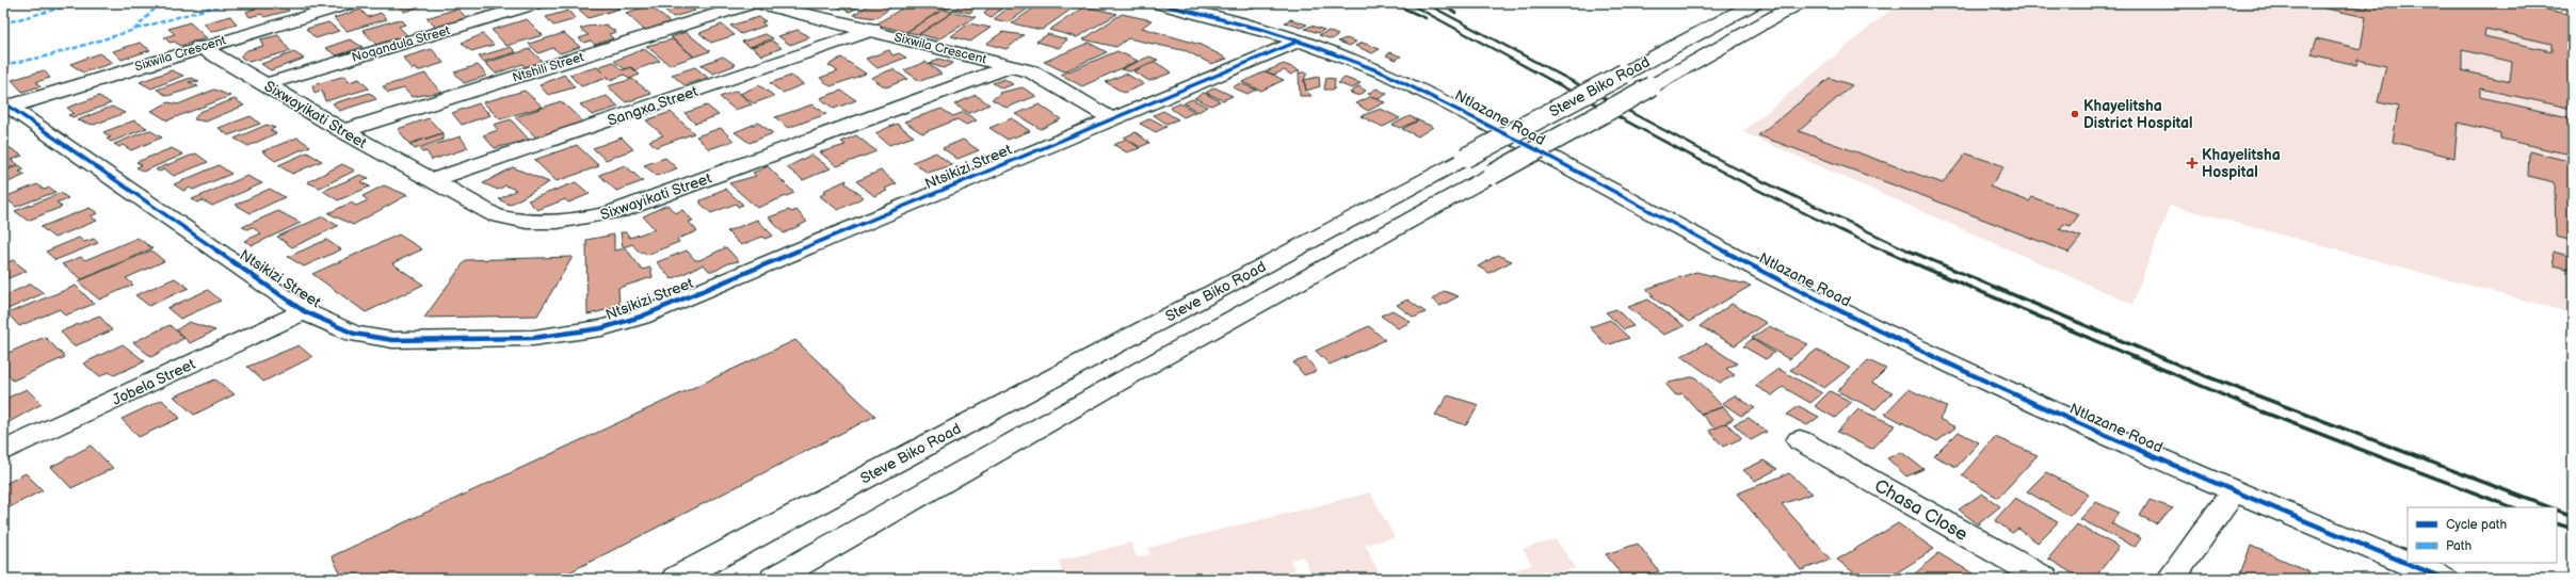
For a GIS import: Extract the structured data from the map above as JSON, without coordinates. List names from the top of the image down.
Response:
{
  "streets": {
    "street": [
      "Noqandula Street",
      "Sixwila Crescent",
      "Ntshili Street",
      "Steve Biko Road",
      "Sangxa Street",
      "Sixwayikati Street",
      "Ntlazane Road",
      "Ntsikizi Street",
      "Jobela Street",
      "Chasa Close"
    ]
  },
  "crossings": [
    ["Noqandula Street", "Sixwayikati Street"],
    ["Sixwila Crescent", "Sangxa Street"],
    ["Sixwila Crescent", "Sixwayikati Street"],
    ["Sixwila Crescent", "Ntsikizi Street"],
    ["Ntshili Street", "Sixwayikati Street"],
    ["Sangxa Street", "Sixwayikati Street"],
    ["Ntlazane Road", "Ntsikizi Street"],
    ["Ntsikizi Street", "Jobela Street"]
  ],
  "places": {
    "other": ["Khayelitsha District Hospital"],
    "health": ["Khayelitsha Hospital"]
  },
  "legend": ["Cycle path", "Path"]
}
